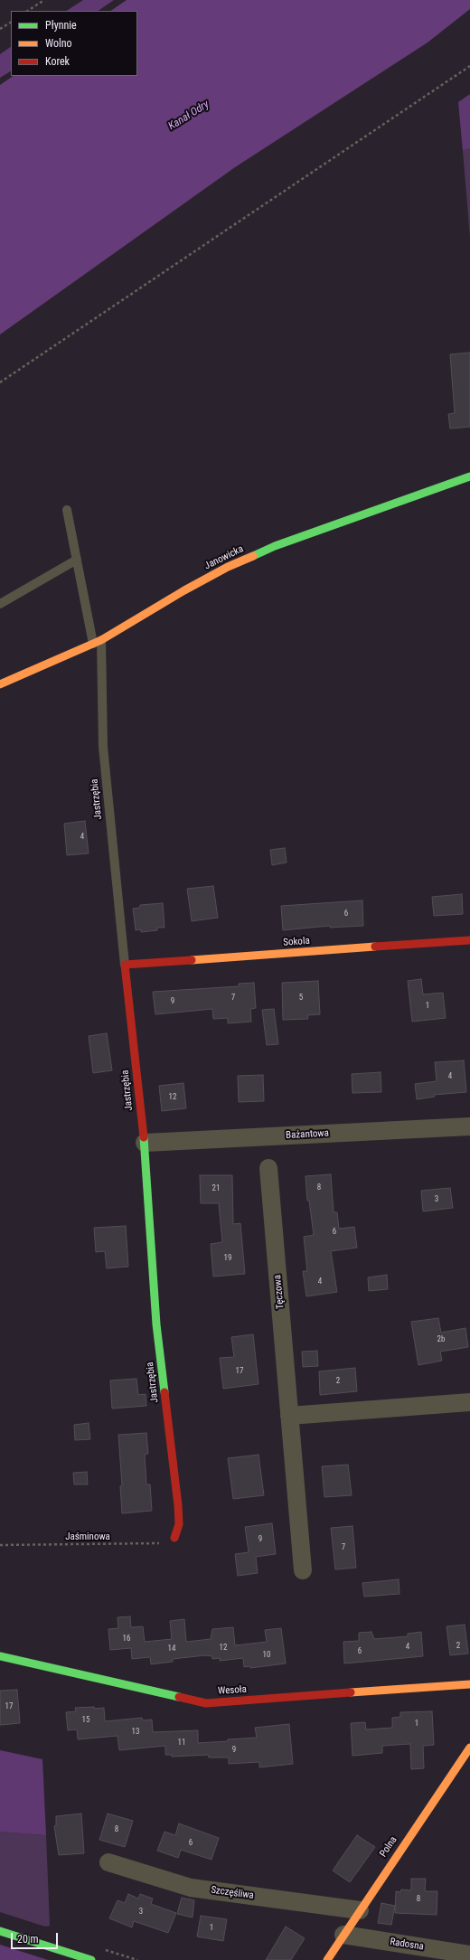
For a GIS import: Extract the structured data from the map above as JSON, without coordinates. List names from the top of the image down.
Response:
{
  "streets": {
    "street": [
      "Janowicka",
      "Jastrzębia",
      "Sokola",
      "Bażantowa",
      "Tęczowa",
      "Wesoła",
      "Polna",
      "Szczęśliwa",
      "Radosna"
    ],
    "path": ["Jaśminowa"]
  },
  "crossings": [
    ["Janowicka", "Jastrzębia"],
    ["Jastrzębia", "Sokola"],
    ["Jastrzębia", "Bażantowa"],
    ["Jastrzębia", "Jaśminowa"],
    ["Polna", "Szczęśliwa"],
    ["Polna", "Radosna"]
  ],
  "water": ["Kanał Odry"],
  "house_numbers": [
    "4",
    "6",
    "7",
    "5",
    "9",
    "1",
    "4",
    "12",
    "8",
    "21",
    "3",
    "6",
    "19",
    "4",
    "2b",
    "17",
    "2",
    "9",
    "7",
    "16",
    "2",
    "4",
    "12",
    "14",
    "6",
    "10",
    "17",
    "15",
    "1",
    "13",
    "11",
    "9",
    "8",
    "6",
    "8",
    "3",
    "1"
  ],
  "legend": ["Płynnie", "Wolno", "Korek"],
  "scale_bar": "20 m"
}
